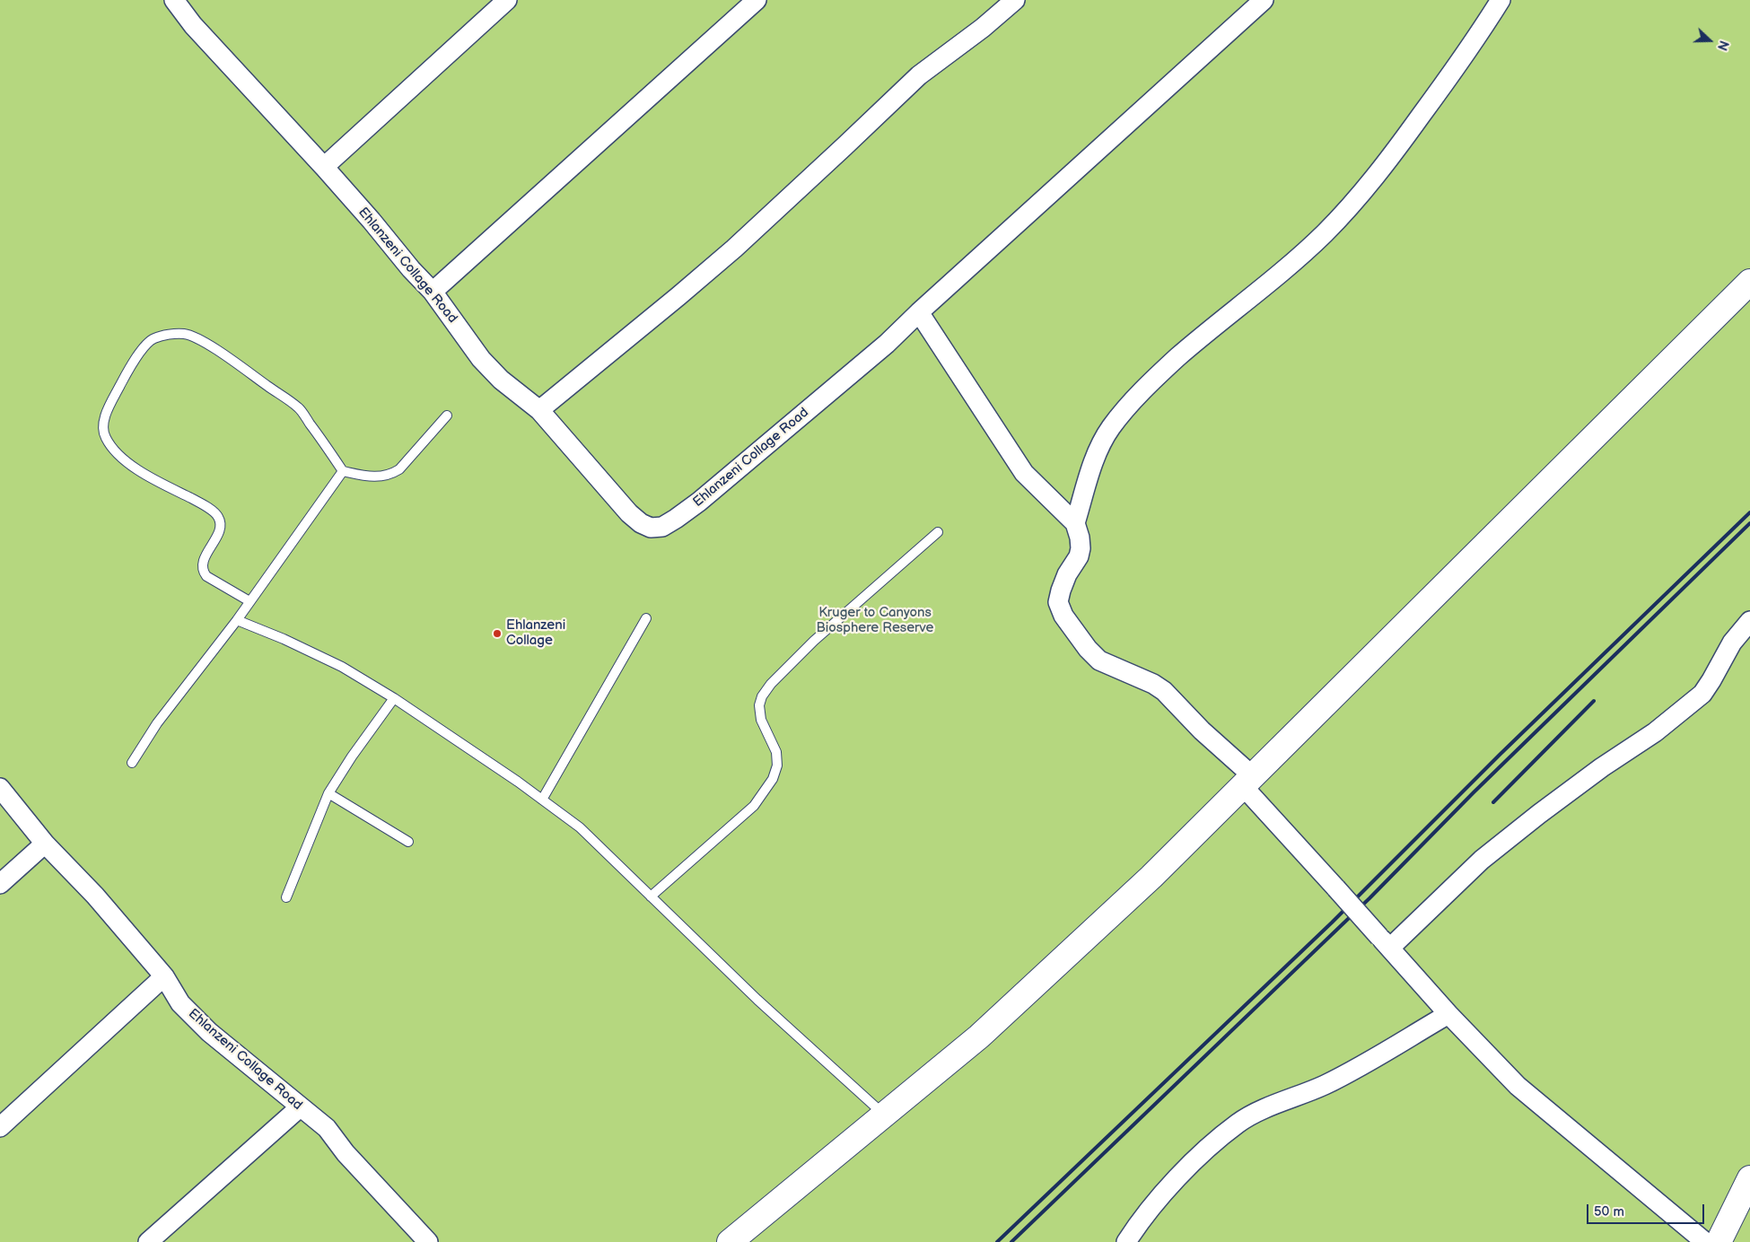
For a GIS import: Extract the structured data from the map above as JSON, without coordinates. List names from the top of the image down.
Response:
{
  "streets": {
    "street": ["Ehlanzeni Collage Road"]
  },
  "parks": ["Kruger to Canyons Biosphere Reserve"],
  "places": ["Ehlanzeni Collage"],
  "scale_bar": "50 m",
  "north": "right"
}
